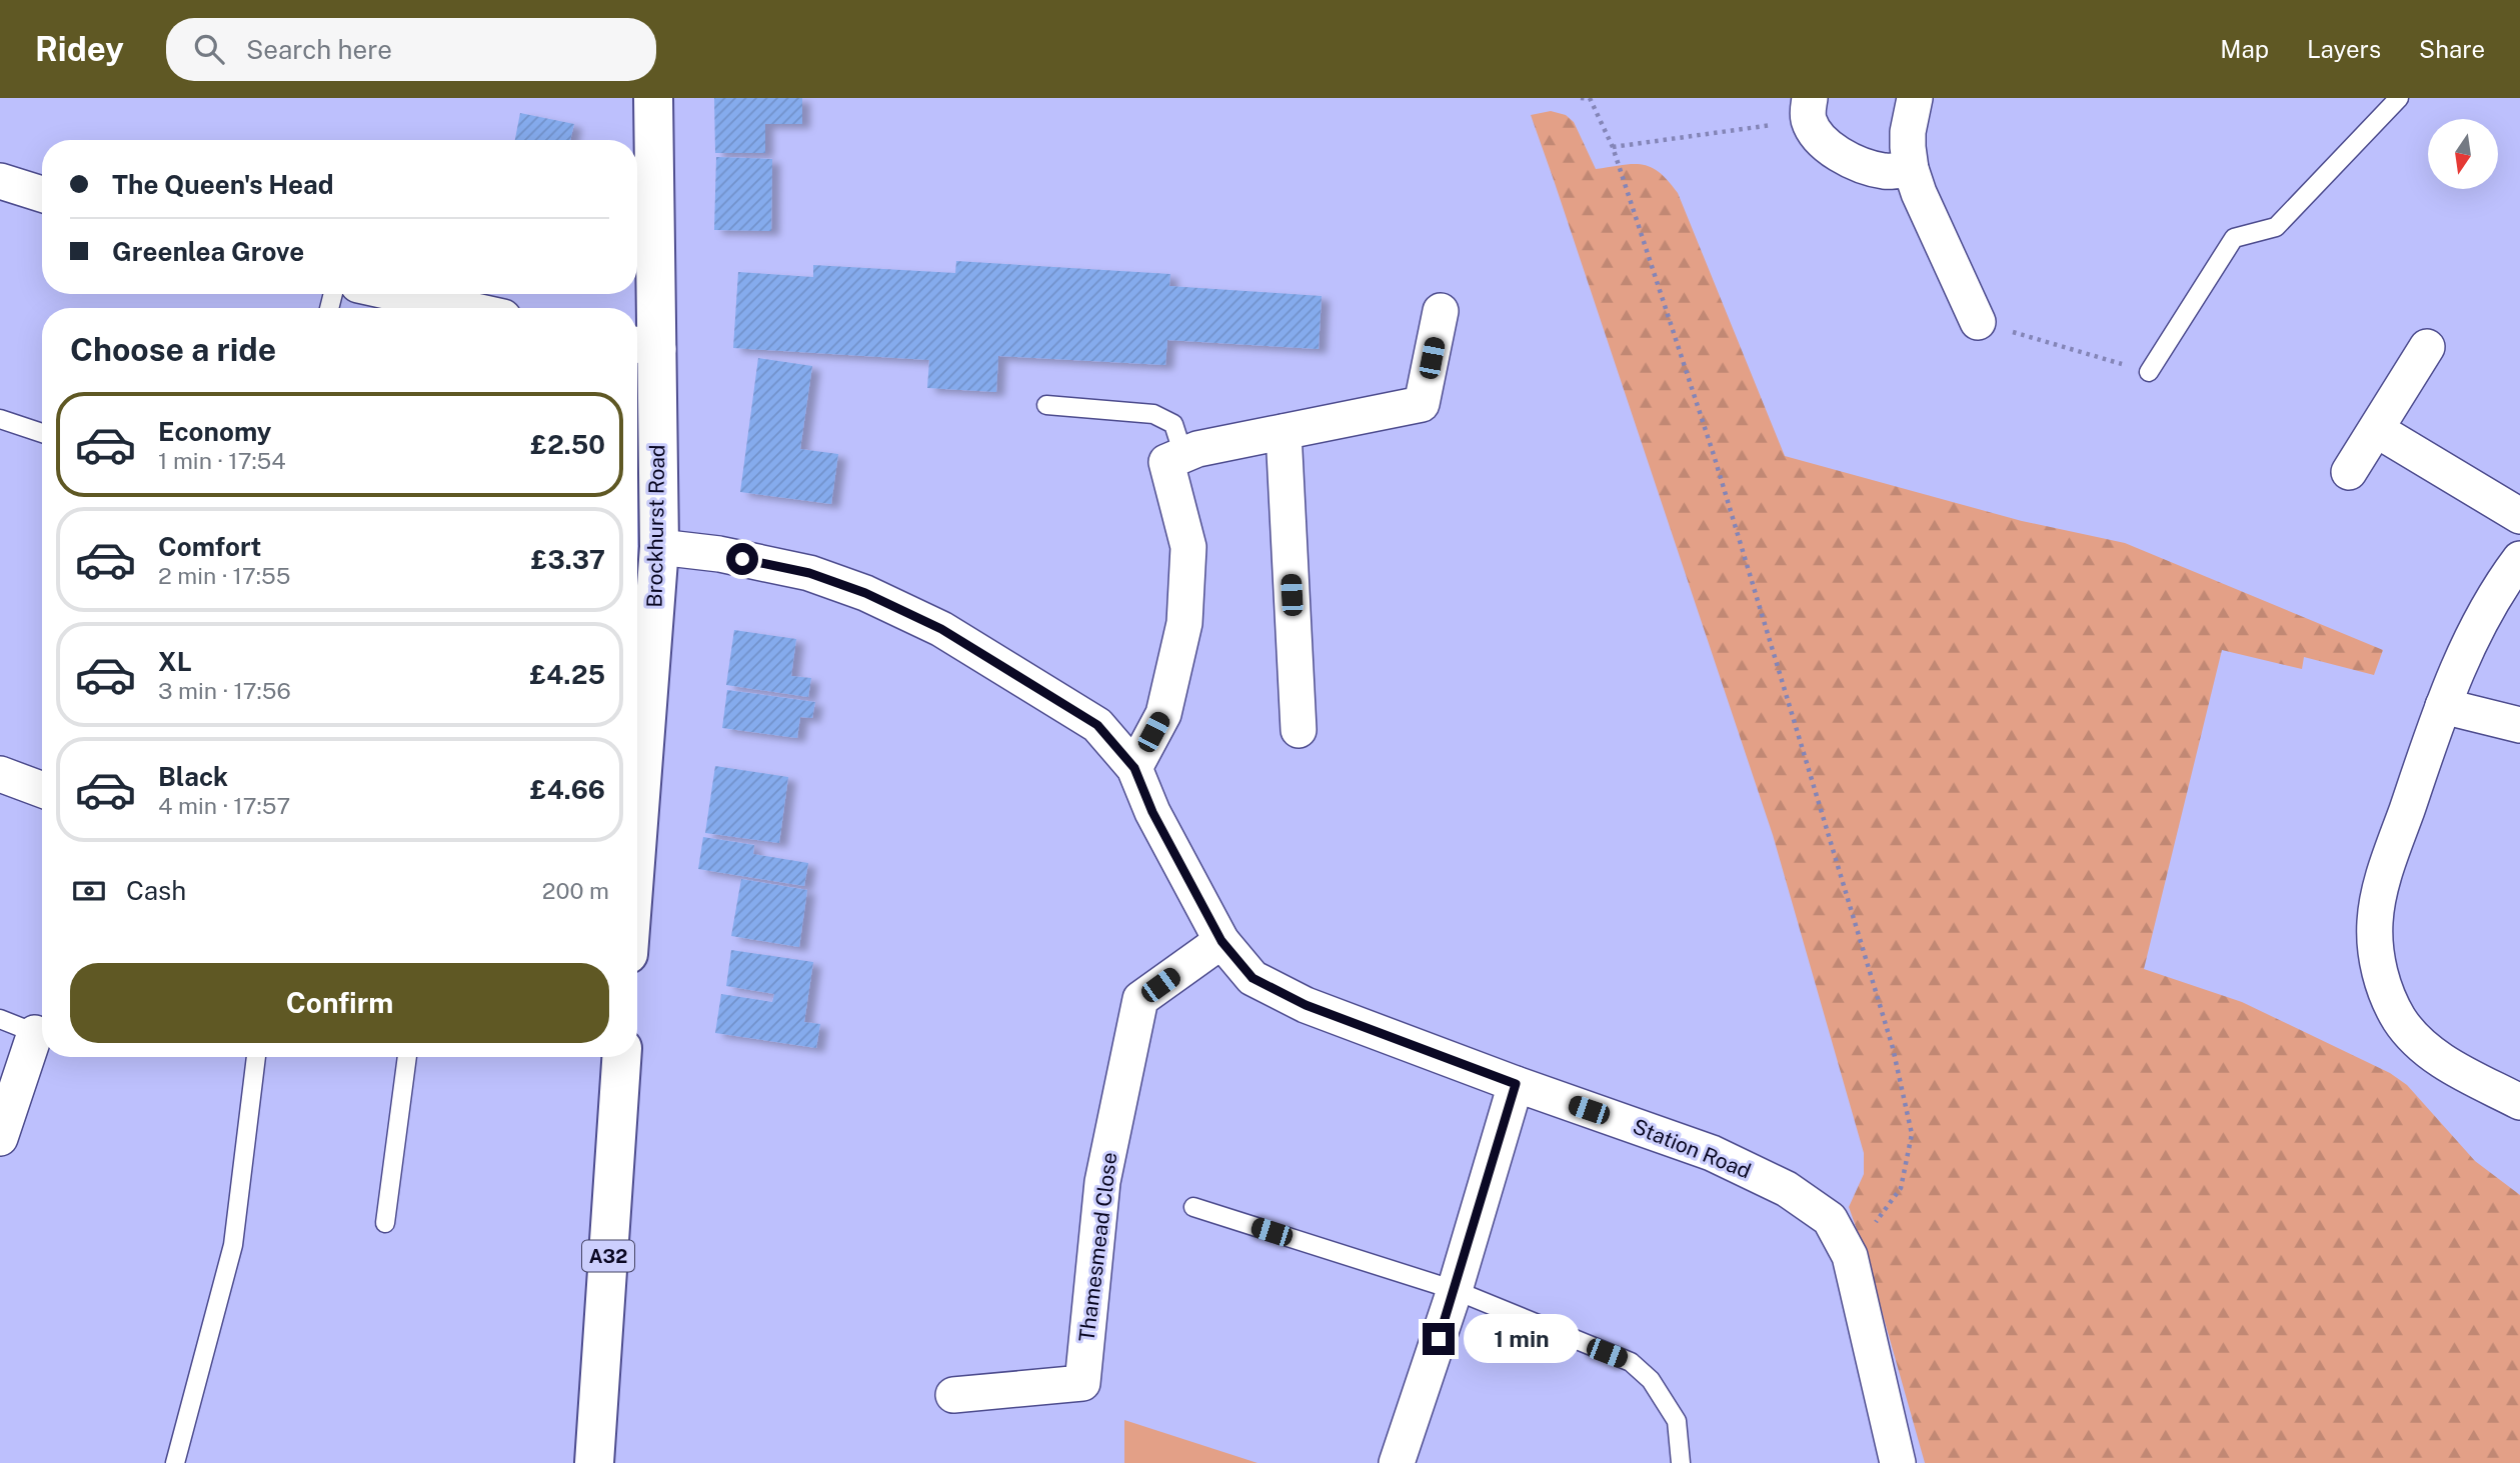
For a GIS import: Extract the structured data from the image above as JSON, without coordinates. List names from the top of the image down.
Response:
{
  "streets": {
    "main road": ["Brockhurst Road", "A32"],
    "street": ["Station Road", "Thamesmead Close"]
  },
  "crossings": [
    ["Brockhurst Road", "Station Road"],
    ["Station Road", "Thamesmead Close"]
  ],
  "north": "bottom",
  "page": {
    "header": "Ridey",
    "search": "Search here",
    "nav": ["Map", "Layers", "Share"],
    "banner": ["The Queen's Head", "Greenlea Grove"],
    "heading": "Choose a ride",
    "list": [
      {
        "name": "Economy",
        "note": "1 min · 17:54",
        "value": "£2.50"
      },
      {
        "name": "Comfort",
        "note": "2 min · 17:55",
        "value": "£3.37"
      },
      {
        "name": "XL",
        "note": "3 min · 17:56",
        "value": "£4.25"
      },
      {
        "name": "Black",
        "note": "4 min · 17:57",
        "value": "£4.66"
      }
    ],
    "pay": ["Cash", "200 m"],
    "buttons": "Confirm",
    "bubble": "1 min"
  }
}
